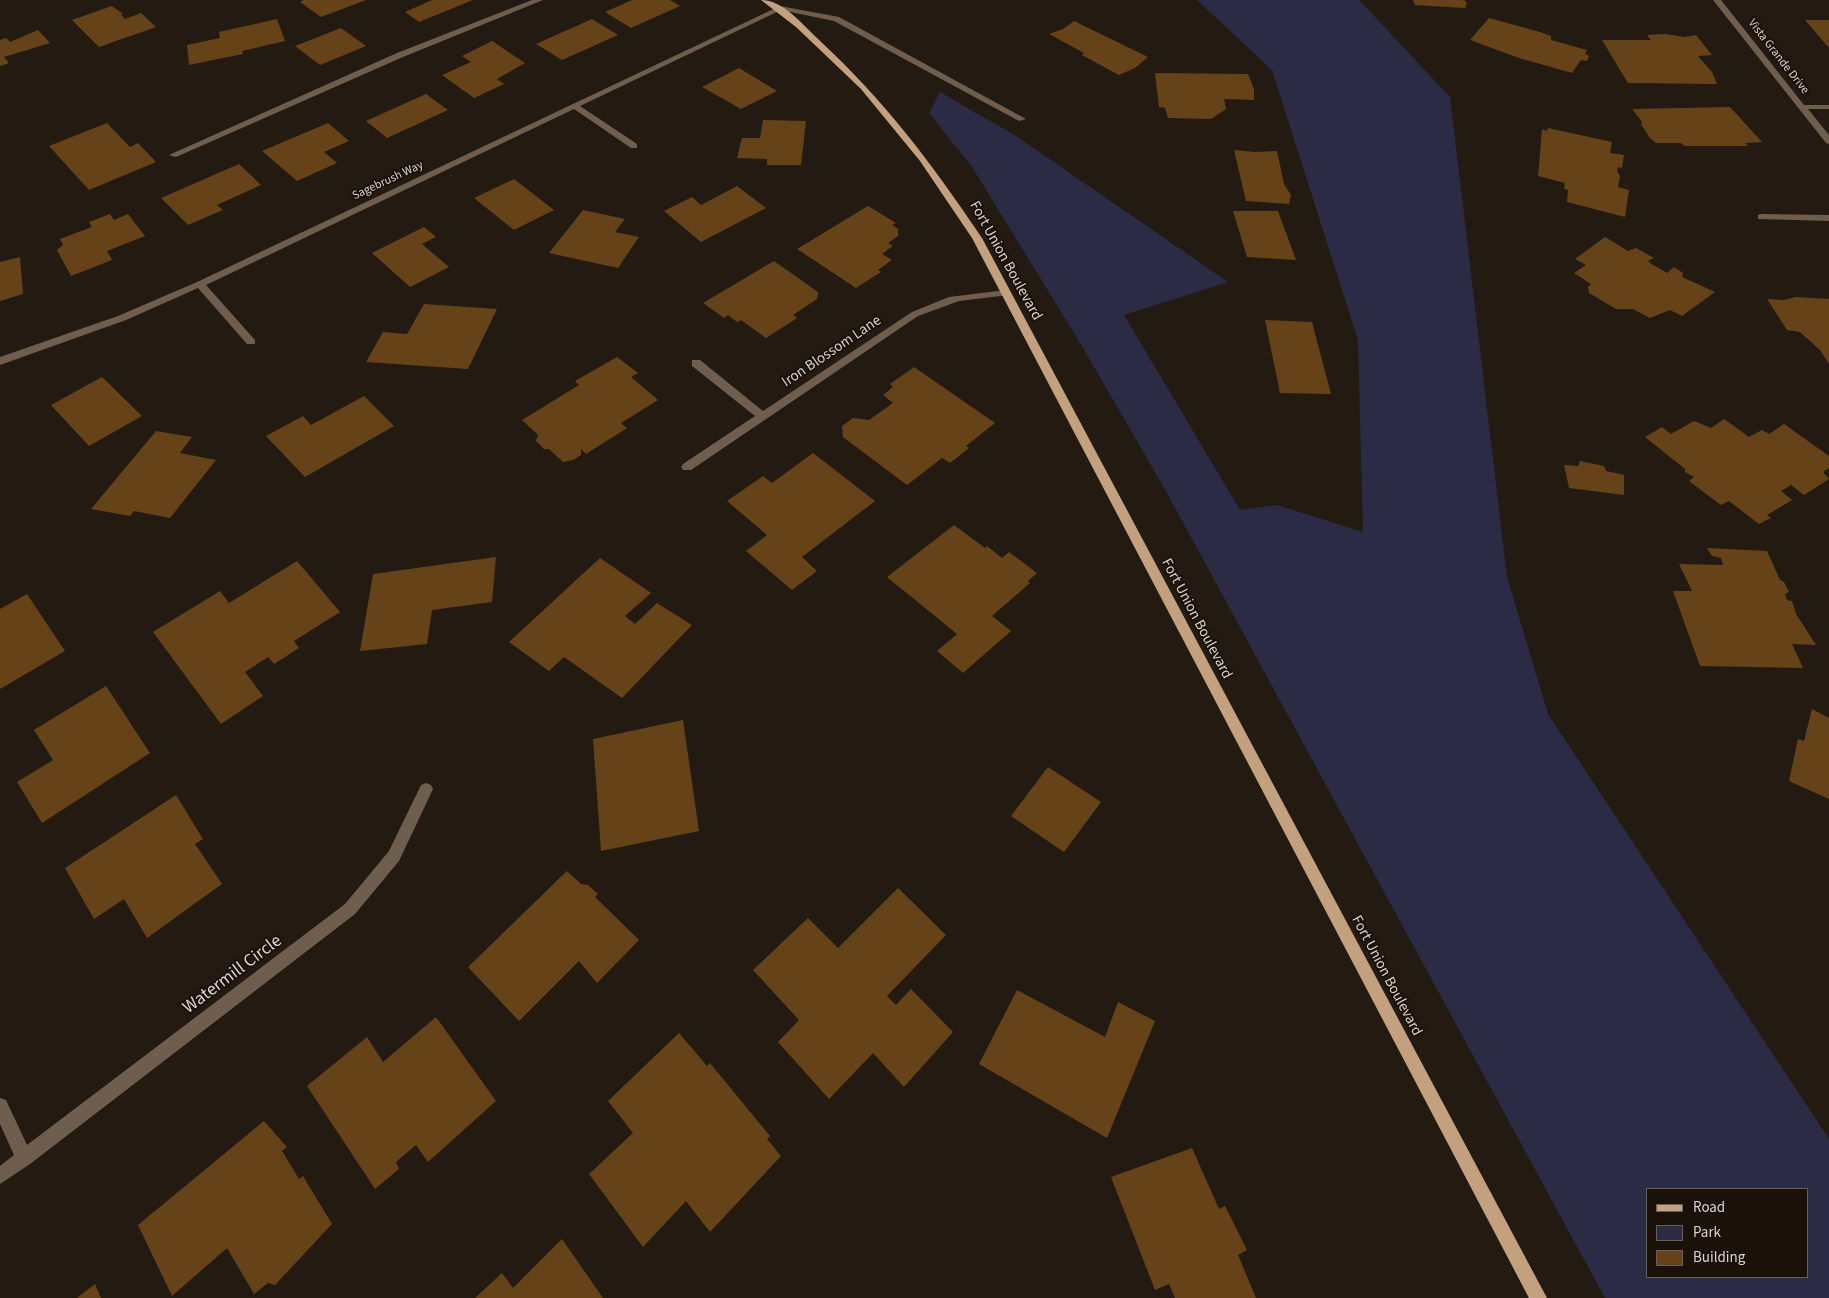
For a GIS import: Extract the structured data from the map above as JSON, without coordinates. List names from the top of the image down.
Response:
{
  "streets": {
    "main road": ["Fort Union Boulevard"],
    "street": [
      "Vista Grande Drive",
      "Sagebrush Way",
      "Iron Blossom Lane",
      "Watermill Circle"
    ]
  },
  "crossings": [
    ["Sagebrush Way", "Fort Union Boulevard"],
    ["Fort Union Boulevard", "Iron Blossom Lane"]
  ],
  "legend": ["Road", "Park", "Building"]
}
